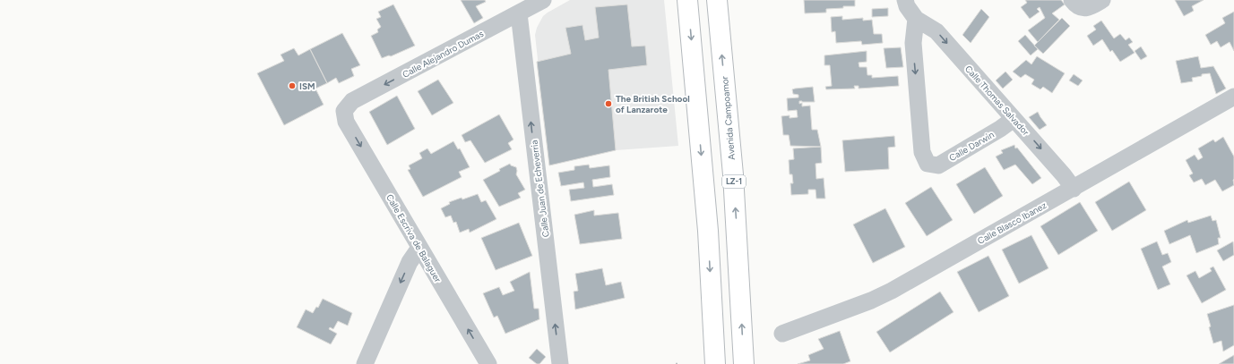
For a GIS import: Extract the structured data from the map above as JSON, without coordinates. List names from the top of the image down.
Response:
{
  "streets": {
    "highway": ["Avenida Campoamor", "LZ-1"],
    "street": [
      "Calle Alejandro Dumas",
      "Calle Thomas Salvador",
      "Calle Darwin",
      "Calle Juan de Echeverria",
      "Calle Blasco Ibanez",
      "Calle Escriva de Balaguer"
    ]
  },
  "crossings": [
    ["Calle Alejandro Dumas", "Calle Juan de Echeverria"],
    ["Calle Alejandro Dumas", "Calle Escriva de Balaguer"],
    ["Calle Thomas Salvador", "Calle Darwin"],
    ["Calle Thomas Salvador", "Calle Blasco Ibanez"]
  ],
  "one_way": ["Calle Alejandro Dumas", "Calle Thomas Salvador", "Calle Juan de Echeverria"],
  "places": ["ISM", "The British School of Lanzarote"]
}
